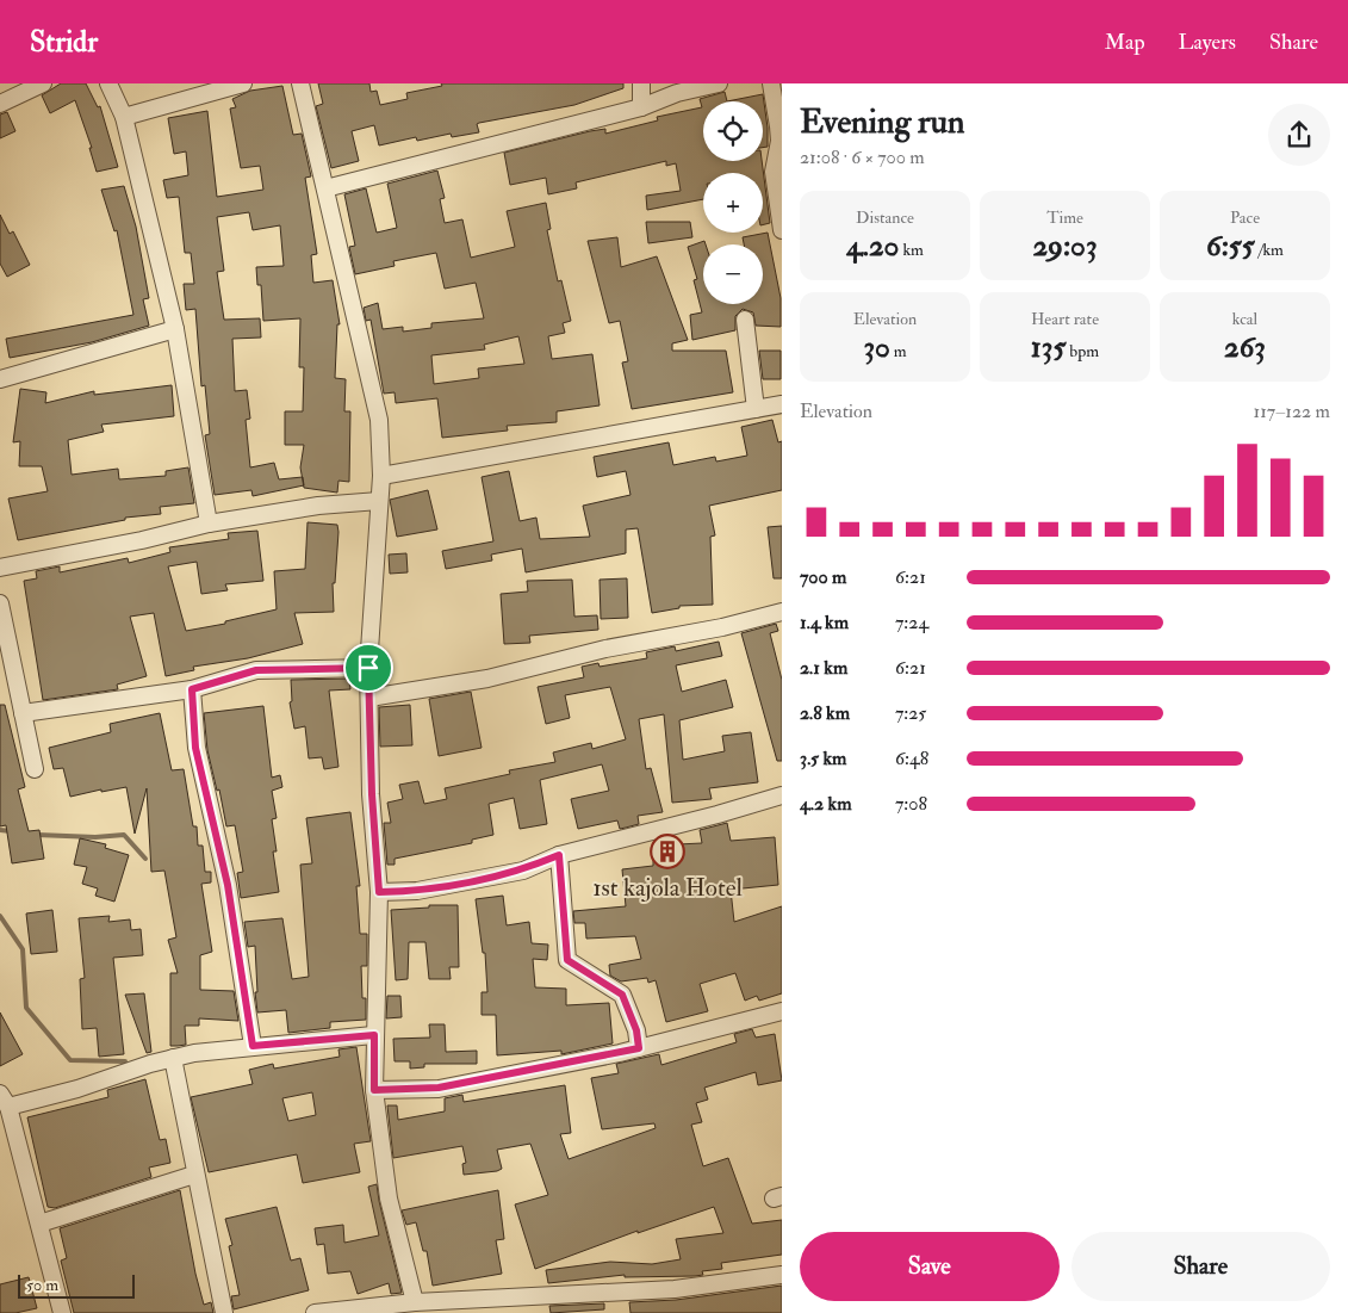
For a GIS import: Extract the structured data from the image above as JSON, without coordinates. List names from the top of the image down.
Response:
{
  "places": {
    "building": ["1st kajola Hotel"]
  },
  "scale_bar": "50 m",
  "page": {
    "header": "Stridr",
    "nav": ["Map", "Layers", "Share"],
    "heading": ["Evening run", "21:08 · 6 × 700 m"],
    "map_buttons": ["+", "−"],
    "stats": [
      ["Distance", "4.20 km"],
      ["Time", "29:03"],
      ["Pace", "6:55 /km"],
      ["Elevation", "30 m"],
      ["Heart rate", "135 bpm"],
      ["kcal", "263"]
    ],
    "chart": ["Elevation", "117–122 m"],
    "list": [
      {
        "name": "700 m",
        "note": "6:21"
      },
      {
        "name": "1.4 km",
        "note": "7:24"
      },
      {
        "name": "2.1 km",
        "note": "6:21"
      },
      {
        "name": "2.8 km",
        "note": "7:25"
      },
      {
        "name": "3.5 km",
        "note": "6:48"
      },
      {
        "name": "4.2 km",
        "note": "7:08"
      }
    ],
    "buttons": ["Save", "Share"],
    "scale": "50 m"
  }
}
